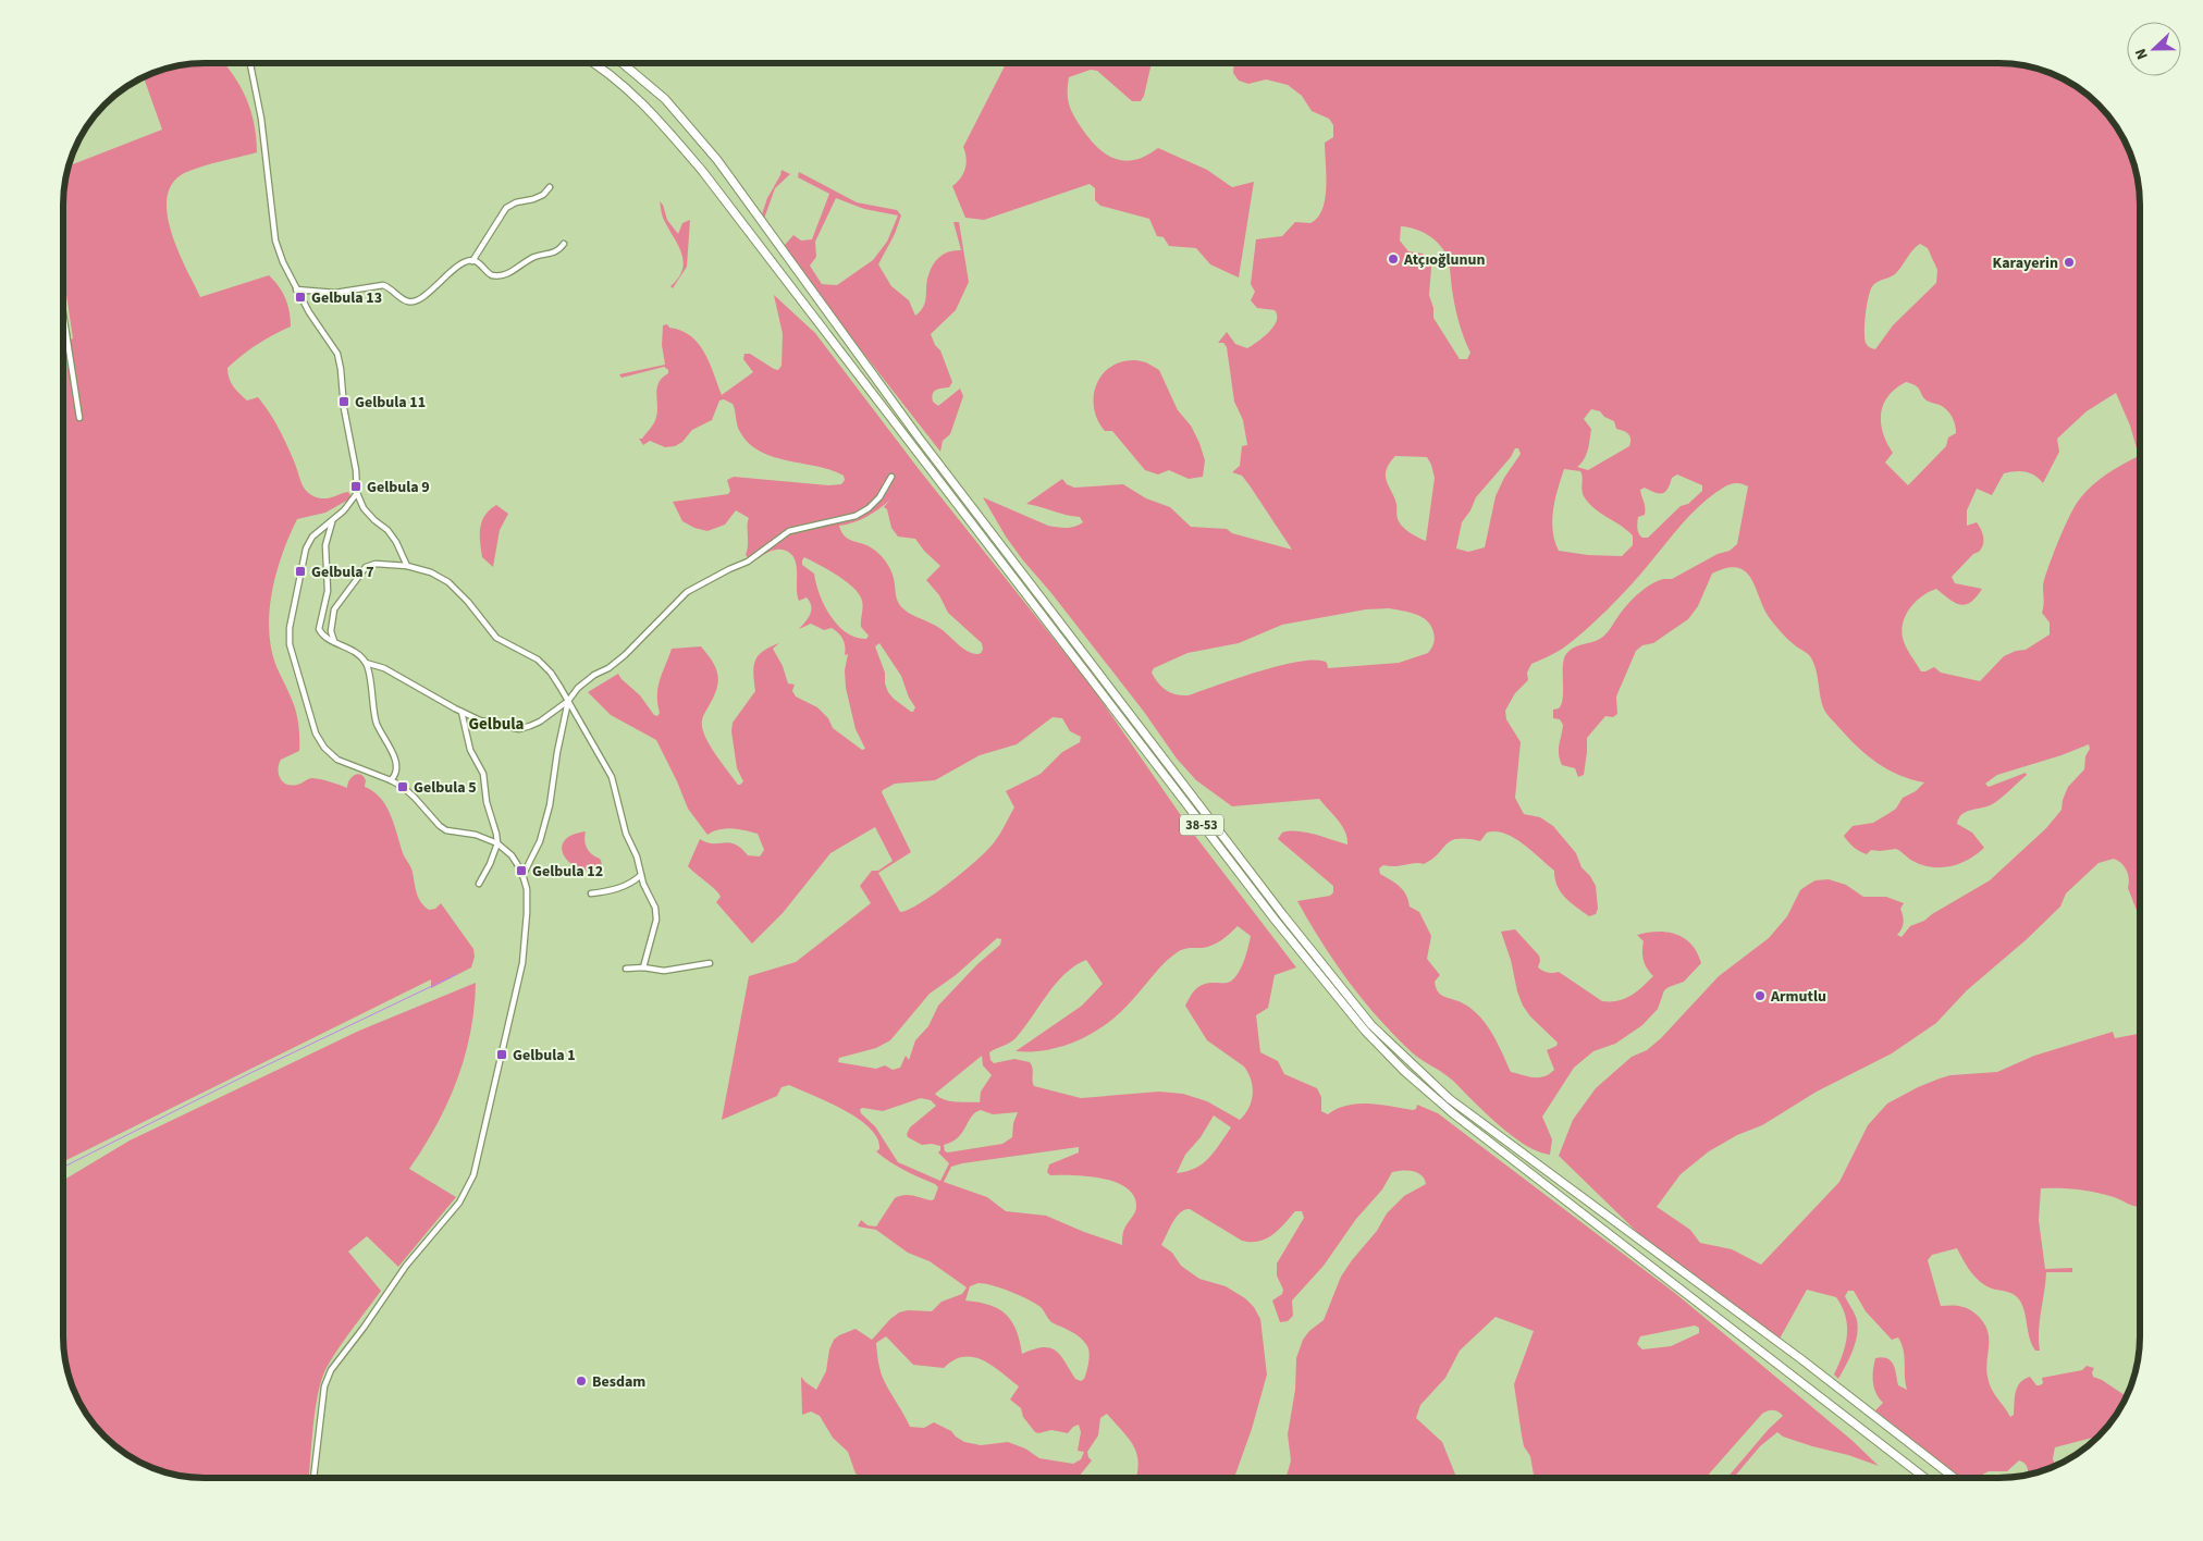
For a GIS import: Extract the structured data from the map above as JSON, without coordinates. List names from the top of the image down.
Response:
{
  "streets": {
    "highway": ["38-53"]
  },
  "districts": ["Gelbula"],
  "places": {
    "other": [
      "Atçıoğlunun",
      "Karayerin",
      "Armutlu",
      "Besdam"
    ],
    "transit": [
      "Gelbula 13",
      "Gelbula 11",
      "Gelbula 9",
      "Gelbula 7",
      "Gelbula 5",
      "Gelbula 12",
      "Gelbula 1"
    ]
  },
  "north": "left"
}
